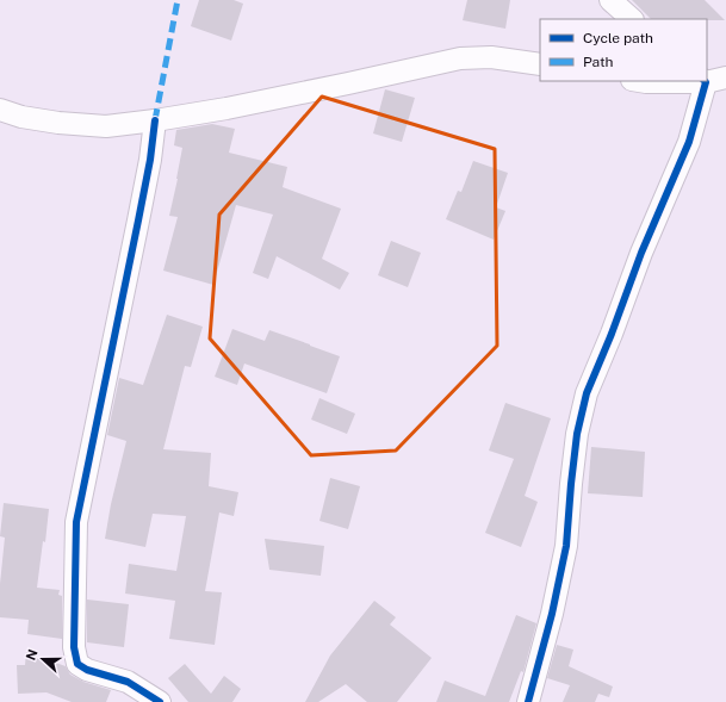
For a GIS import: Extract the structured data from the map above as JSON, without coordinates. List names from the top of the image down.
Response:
{
  "legend": ["Cycle path", "Path"],
  "north": "left"
}
